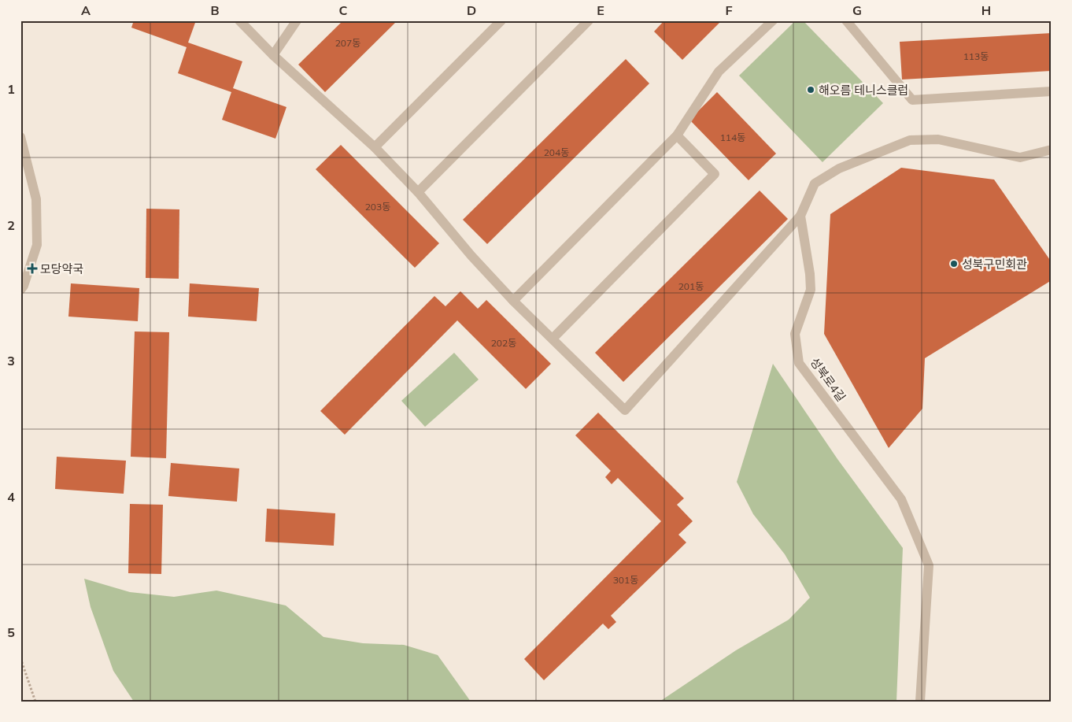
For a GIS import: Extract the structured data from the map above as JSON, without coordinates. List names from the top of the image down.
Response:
{
  "streets": {
    "street": ["성북로4길"]
  },
  "places": {
    "other": ["해오름 테니스클럽", "성북구민회관"],
    "health": ["모당약국"]
  },
  "house_numbers": [
    "207동",
    "113동",
    "114동",
    "204동",
    "203동",
    "201동",
    "202동",
    "301동"
  ],
  "grid": {
    "columns": [
      "A",
      "B",
      "C",
      "D",
      "E",
      "F",
      "G",
      "H"
    ],
    "rows": [
      "1",
      "2",
      "3",
      "4",
      "5"
    ]
  }
}
